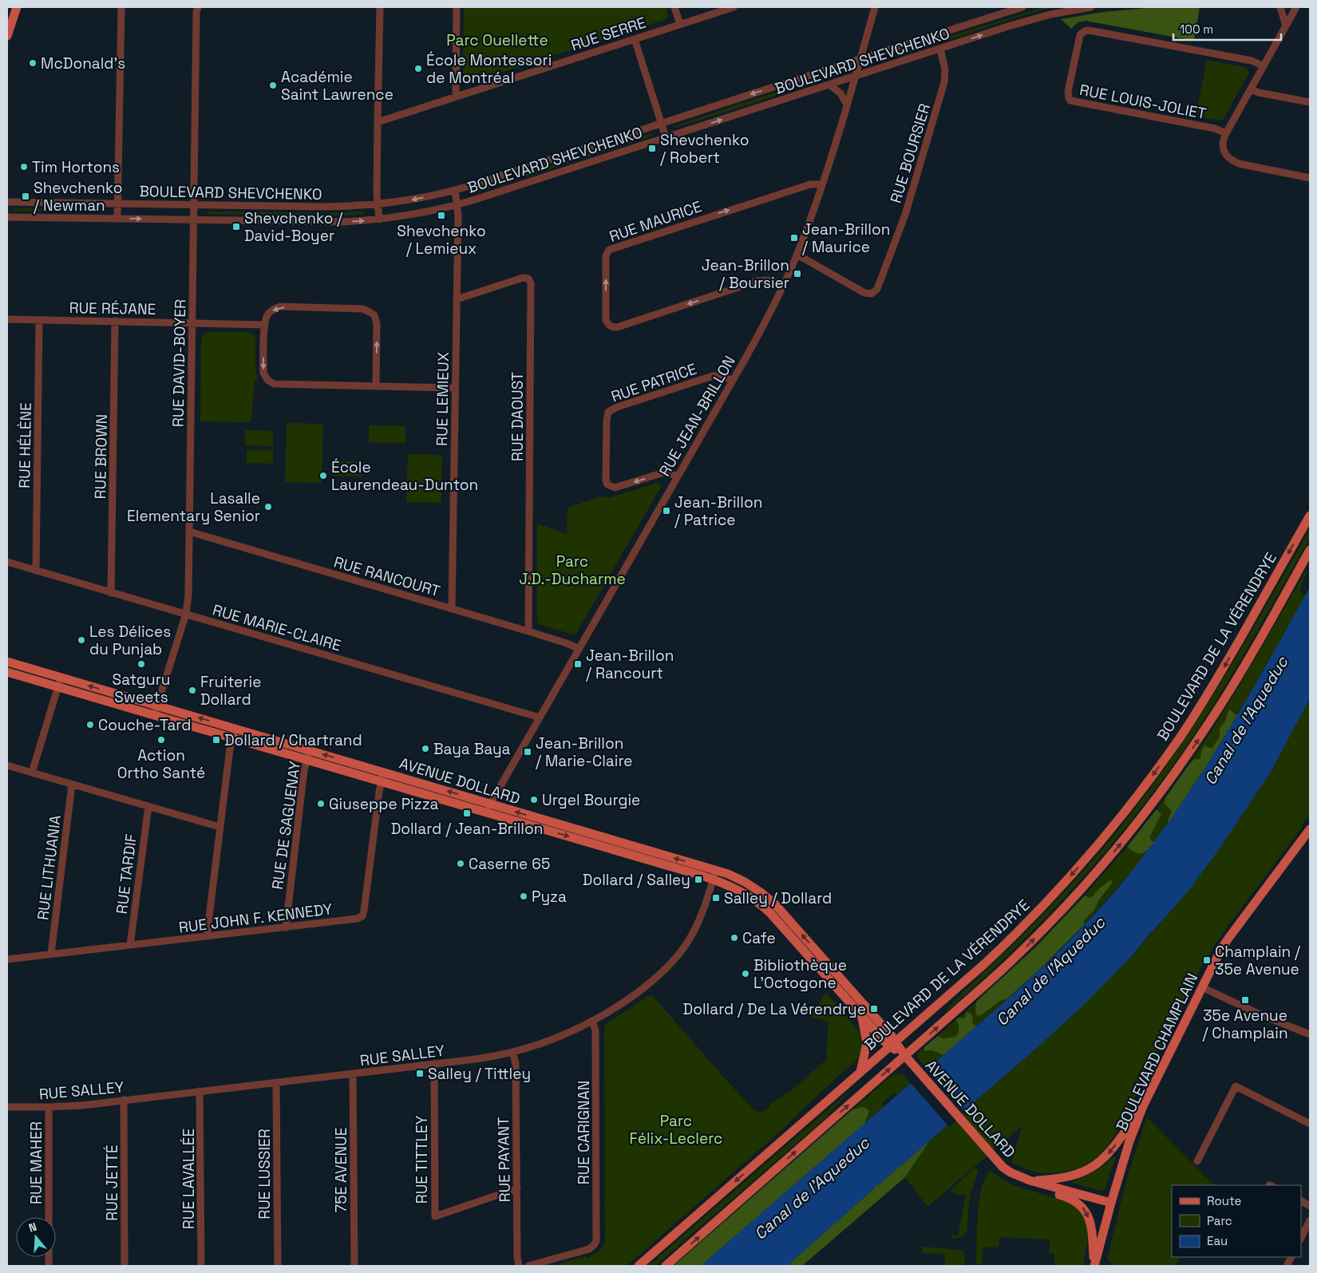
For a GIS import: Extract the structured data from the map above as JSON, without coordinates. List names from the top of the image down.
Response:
{
  "streets": {
    "main road": ["BOULEVARD DE LA VÉRENDRYE", "AVENUE DOLLARD", "BOULEVARD CHAMPLAIN"],
    "street": [
      "RUE SERRE",
      "BOULEVARD SHEVCHENKO",
      "RUE LOUIS-JOLIET",
      "RUE BOURSIER",
      "RUE MAURICE",
      "RUE RÉJANE",
      "RUE DAVID-BOYER",
      "RUE PATRICE",
      "RUE LEMIEUX",
      "RUE JEAN-BRILLON",
      "RUE DAOUST",
      "RUE HÉLÈNE",
      "RUE BROWN",
      "RUE RANCOURT",
      "RUE MARIE-CLAIRE",
      "RUE DE SAGUENAY",
      "RUE LITHUANIA",
      "RUE TARDIF",
      "RUE JOHN F. KENNEDY",
      "RUE SALLEY",
      "RUE CARIGNAN",
      "RUE TITTLEY",
      "RUE PAYANT",
      "RUE MAHER",
      "75E AVENUE",
      "RUE LUSSIER",
      "RUE LAVALLÉE",
      "RUE JETTÉ"
    ]
  },
  "crossings": [
    ["BOULEVARD SHEVCHENKO", "RUE BOURSIER"],
    ["BOULEVARD SHEVCHENKO", "RUE DAVID-BOYER"],
    ["BOULEVARD SHEVCHENKO", "RUE LEMIEUX"],
    ["BOULEVARD SHEVCHENKO", "RUE JEAN-BRILLON"],
    ["RUE BOURSIER", "RUE JEAN-BRILLON"],
    ["RUE MAURICE", "RUE JEAN-BRILLON"],
    ["RUE RÉJANE", "RUE DAVID-BOYER"],
    ["RUE RÉJANE", "RUE HÉLÈNE"],
    ["RUE RÉJANE", "RUE BROWN"],
    ["RUE DAVID-BOYER", "RUE RANCOURT"],
    ["RUE DAVID-BOYER", "RUE MARIE-CLAIRE"],
    ["RUE DAVID-BOYER", "AVENUE DOLLARD"],
    ["RUE PATRICE", "RUE JEAN-BRILLON"],
    ["RUE LEMIEUX", "RUE DAOUST"],
    ["RUE LEMIEUX", "RUE RANCOURT"],
    ["RUE JEAN-BRILLON", "RUE RANCOURT"],
    ["RUE JEAN-BRILLON", "RUE MARIE-CLAIRE"],
    ["RUE JEAN-BRILLON", "AVENUE DOLLARD"],
    ["RUE DAOUST", "RUE RANCOURT"],
    ["RUE HÉLÈNE", "RUE MARIE-CLAIRE"],
    ["RUE BROWN", "RUE MARIE-CLAIRE"],
    ["BOULEVARD DE LA VÉRENDRYE", "AVENUE DOLLARD"],
    ["AVENUE DOLLARD", "RUE DE SAGUENAY"],
    ["AVENUE DOLLARD", "RUE JOHN F. KENNEDY"],
    ["AVENUE DOLLARD", "BOULEVARD CHAMPLAIN"],
    ["AVENUE DOLLARD", "RUE SALLEY"],
    ["RUE DE SAGUENAY", "RUE JOHN F. KENNEDY"],
    ["RUE LITHUANIA", "RUE JOHN F. KENNEDY"],
    ["RUE TARDIF", "RUE JOHN F. KENNEDY"],
    ["RUE SALLEY", "RUE CARIGNAN"],
    ["RUE SALLEY", "RUE TITTLEY"],
    ["RUE SALLEY", "RUE PAYANT"],
    ["RUE SALLEY", "RUE MAHER"],
    ["RUE SALLEY", "75E AVENUE"],
    ["RUE SALLEY", "RUE LUSSIER"],
    ["RUE SALLEY", "RUE LAVALLÉE"],
    ["RUE SALLEY", "RUE JETTÉ"],
    ["RUE TITTLEY", "RUE PAYANT"]
  ],
  "water": ["Canal de l'Aqueduc"],
  "parks": ["Parc Ouellette", "Parc J.D.-Ducharme", "Parc Félix-Leclerc"],
  "places": {
    "other": [
      "McDonald's",
      "École Montessori de Montréal",
      "Académie Saint Lawrence",
      "Tim Hortons",
      "École Laurendeau-Dunton",
      "Lasalle Elementary Senior",
      "Les Délices du Punjab",
      "Satguru Sweets",
      "Fruiterie Dollard",
      "Couche-Tard",
      "Action Ortho Santé",
      "Baya Baya",
      "Urgel Bourgie",
      "Giuseppe Pizza",
      "Caserne 65",
      "Pyza",
      "Cafe",
      "Bibliothèque L’Octogone"
    ],
    "transit": [
      "Shevchenko / Robert",
      "Shevchenko / Newman",
      "Shevchenko / Lemieux",
      "Shevchenko / David-Boyer",
      "Jean-Brillon / Maurice",
      "Jean-Brillon / Boursier",
      "Jean-Brillon / Patrice",
      "Jean-Brillon / Rancourt",
      "Dollard / Chartrand",
      "Jean-Brillon / Marie-Claire",
      "Dollard / Jean-Brillon",
      "Dollard / Salley",
      "Salley / Dollard",
      "Champlain / 35e Avenue",
      "35e Avenue / Champlain",
      "Dollard / De La Vérendrye",
      "Salley / Tittley"
    ]
  },
  "legend": ["Route", "Parc", "Eau"],
  "scale_bar": "100 m",
  "north": "top"
}
